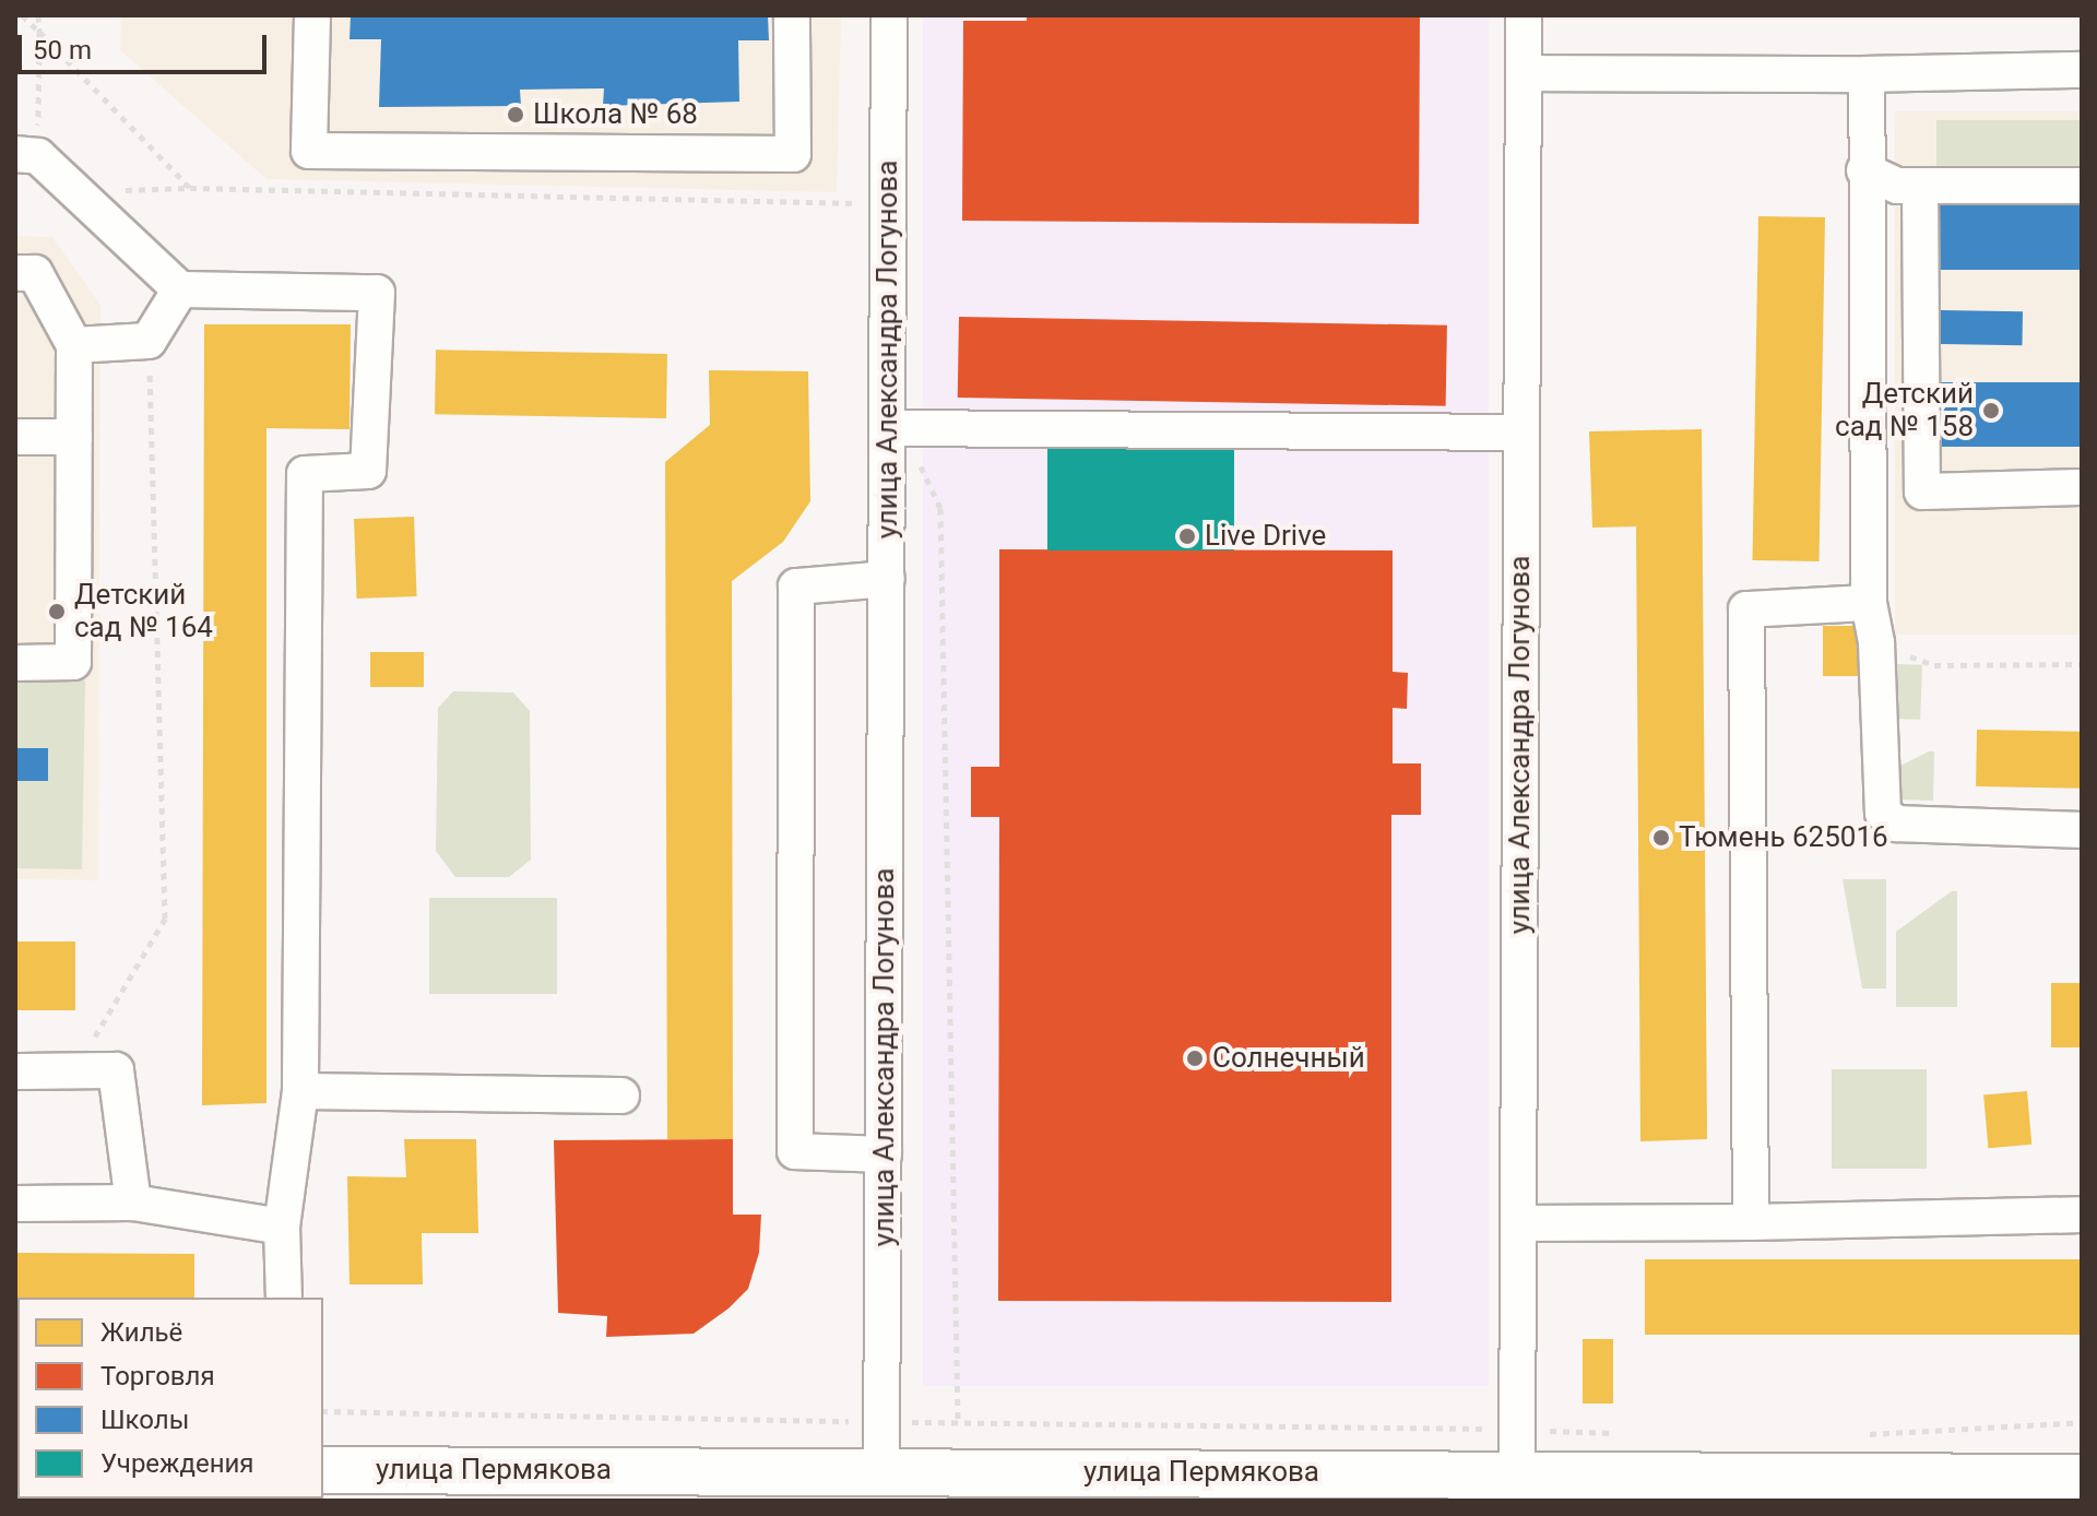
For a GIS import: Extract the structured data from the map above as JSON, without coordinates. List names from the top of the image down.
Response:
{
  "streets": {
    "main road": ["улица Пермякова"],
    "street": ["улица Александра Логунова"]
  },
  "crossings": [
    ["улица Александра Логунова", "улица Пермякова"]
  ],
  "places": [
    "Школа № 68",
    "Детский сад № 158",
    "Live Drive",
    "Детский сад № 164",
    "Тюмень 625016",
    "Солнечный"
  ],
  "legend": [
    "Жильё",
    "Торговля",
    "Школы",
    "Учреждения"
  ],
  "scale_bar": "50 m"
}
